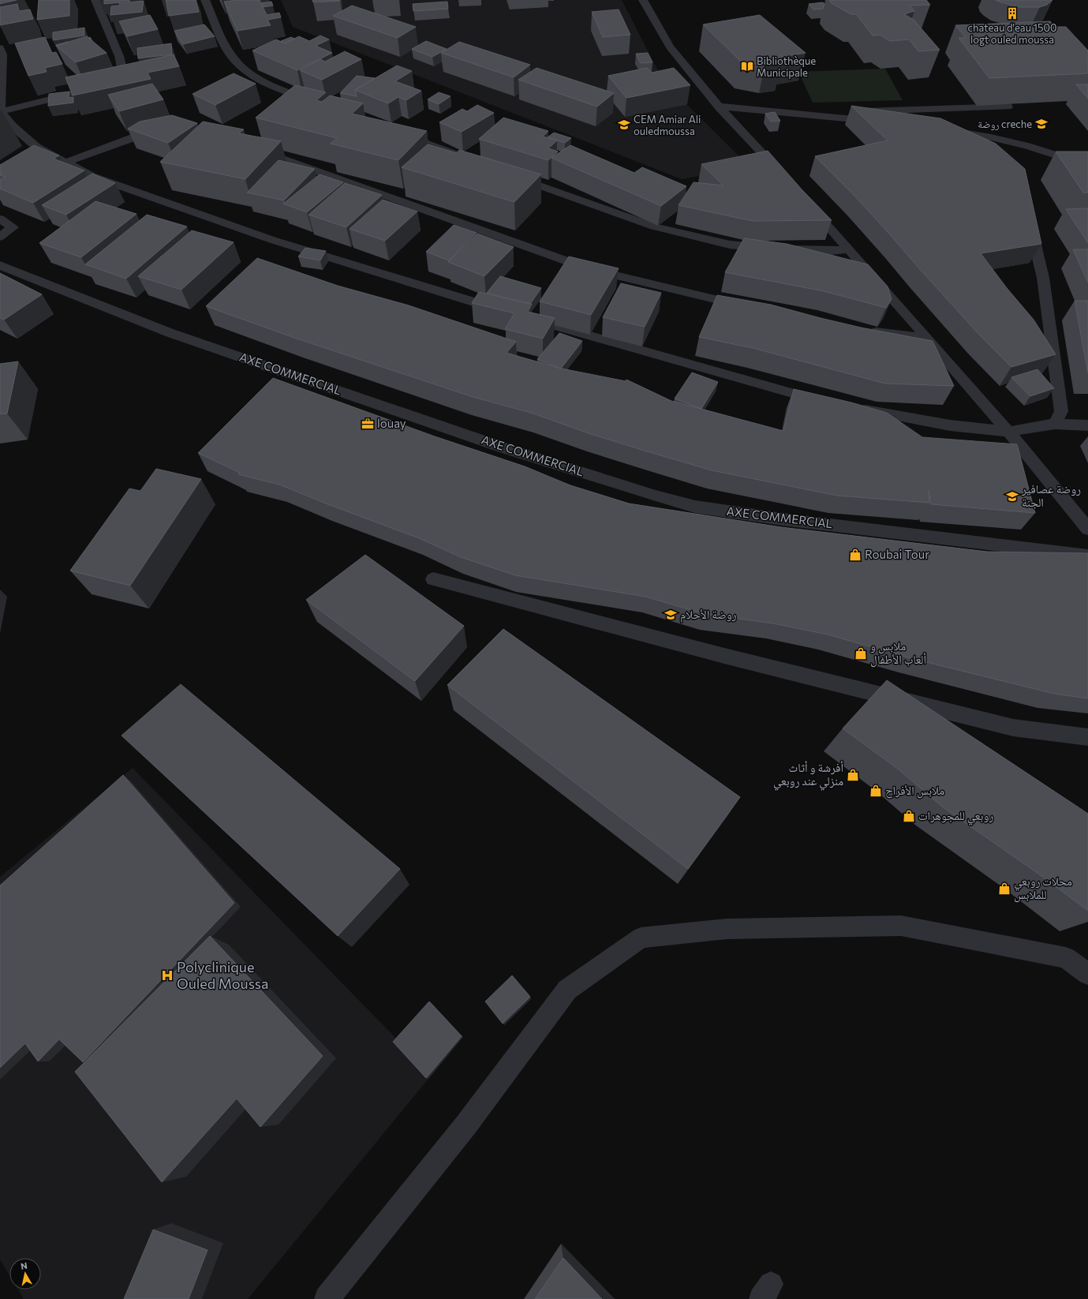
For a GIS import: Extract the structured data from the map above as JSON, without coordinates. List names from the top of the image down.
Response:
{
  "streets": {
    "street": ["AXE COMMERCIAL"]
  },
  "places": {
    "building": ["chateau d'eau 1500 logt ouled moussa"],
    "library": ["Bibliothèque Municipale"],
    "school or university": [
      "روضة creche",
      "CEM Amiar Ali ouledmoussa",
      "روضة عصافير الجنة",
      "روضة الأحلام"
    ],
    "office": ["louay"],
    "shop": [
      "Roubai Tour",
      "ملابس و ألعاب الأطفال",
      "أفرشة و أثاث منزلي عند روبعي",
      "ملابس الأفراح",
      "روبعي للمجوهرات",
      "محلات روبعي للملابس"
    ],
    "hospital": ["Polyclinique Ouled Moussa"]
  },
  "north": "top"
}
